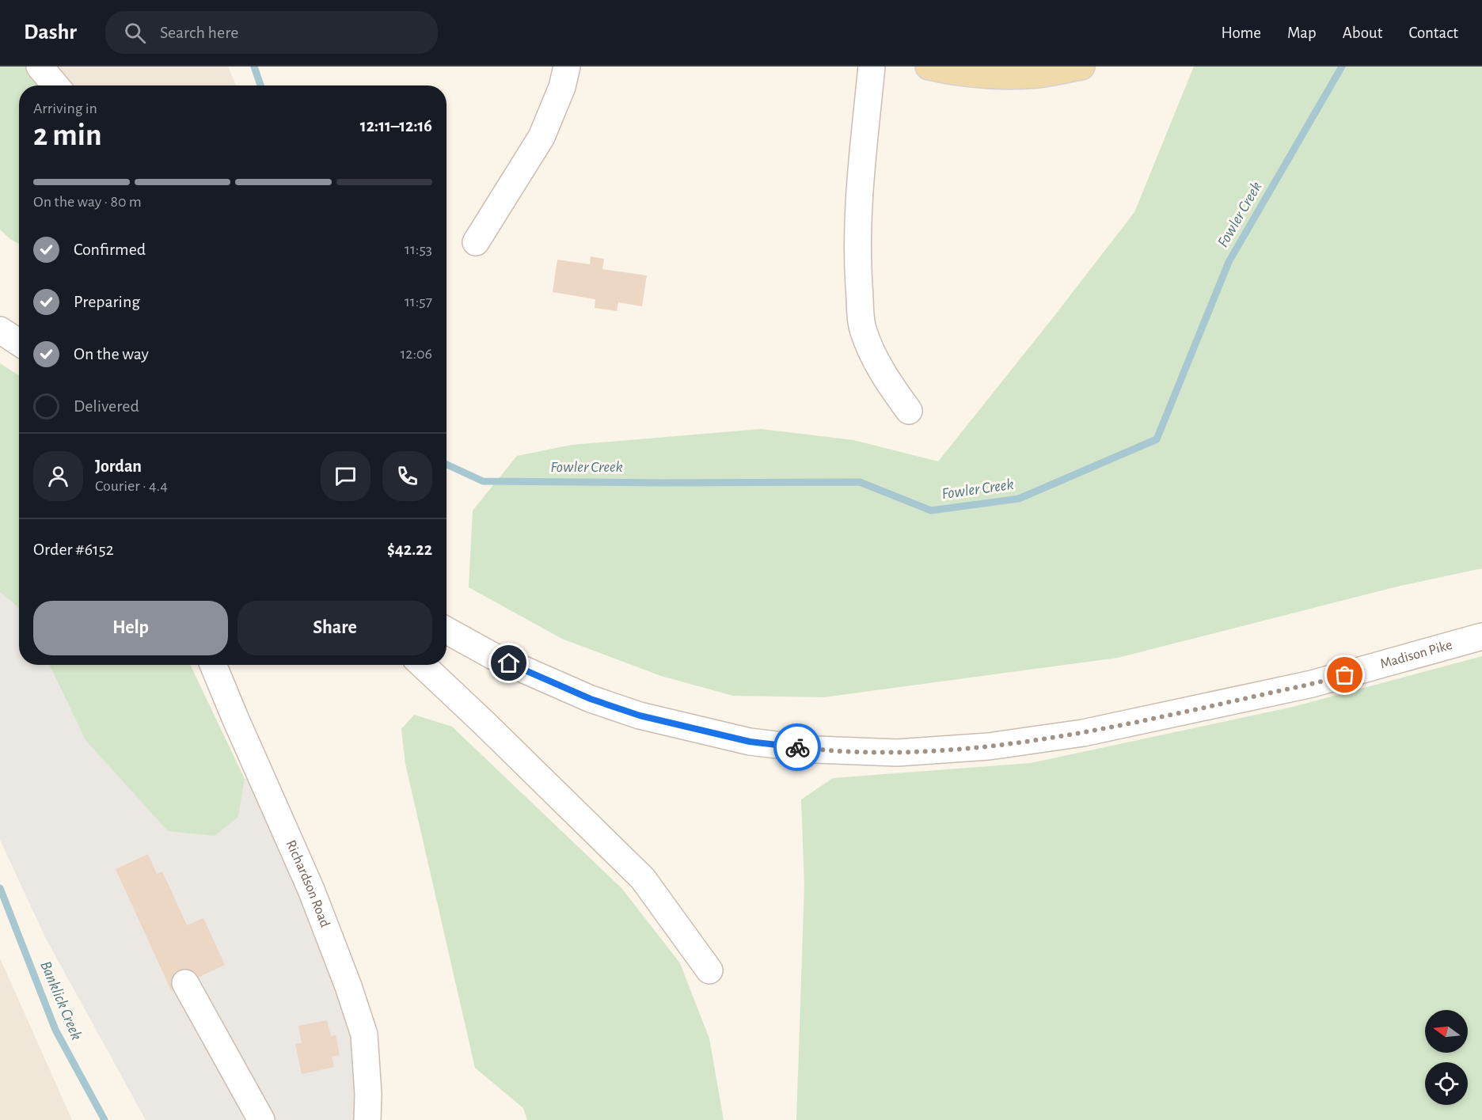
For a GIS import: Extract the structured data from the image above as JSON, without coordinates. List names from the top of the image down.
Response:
{
  "streets": {
    "street": ["Madison Pike", "Richardson Road"]
  },
  "water": ["Fowler Creek", "Banklick Creek"],
  "north": "left",
  "page": {
    "header": "Dashr",
    "search": "Search here",
    "nav": [
      "Home",
      "Map",
      "About",
      "Contact"
    ],
    "heading": ["2 min", "Arriving in", "12:11–12:16"],
    "panel": [
      "Jordan",
      "Courier · 4.4",
      "Order #6152",
      "$42.22"
    ],
    "bar": "On the way · 80 m",
    "list": [
      ["Confirmed", "11:53"],
      ["Preparing", "11:57"],
      ["On the way", "12:06"],
      "Delivered"
    ],
    "buttons": ["Help", "Share"]
  }
}
